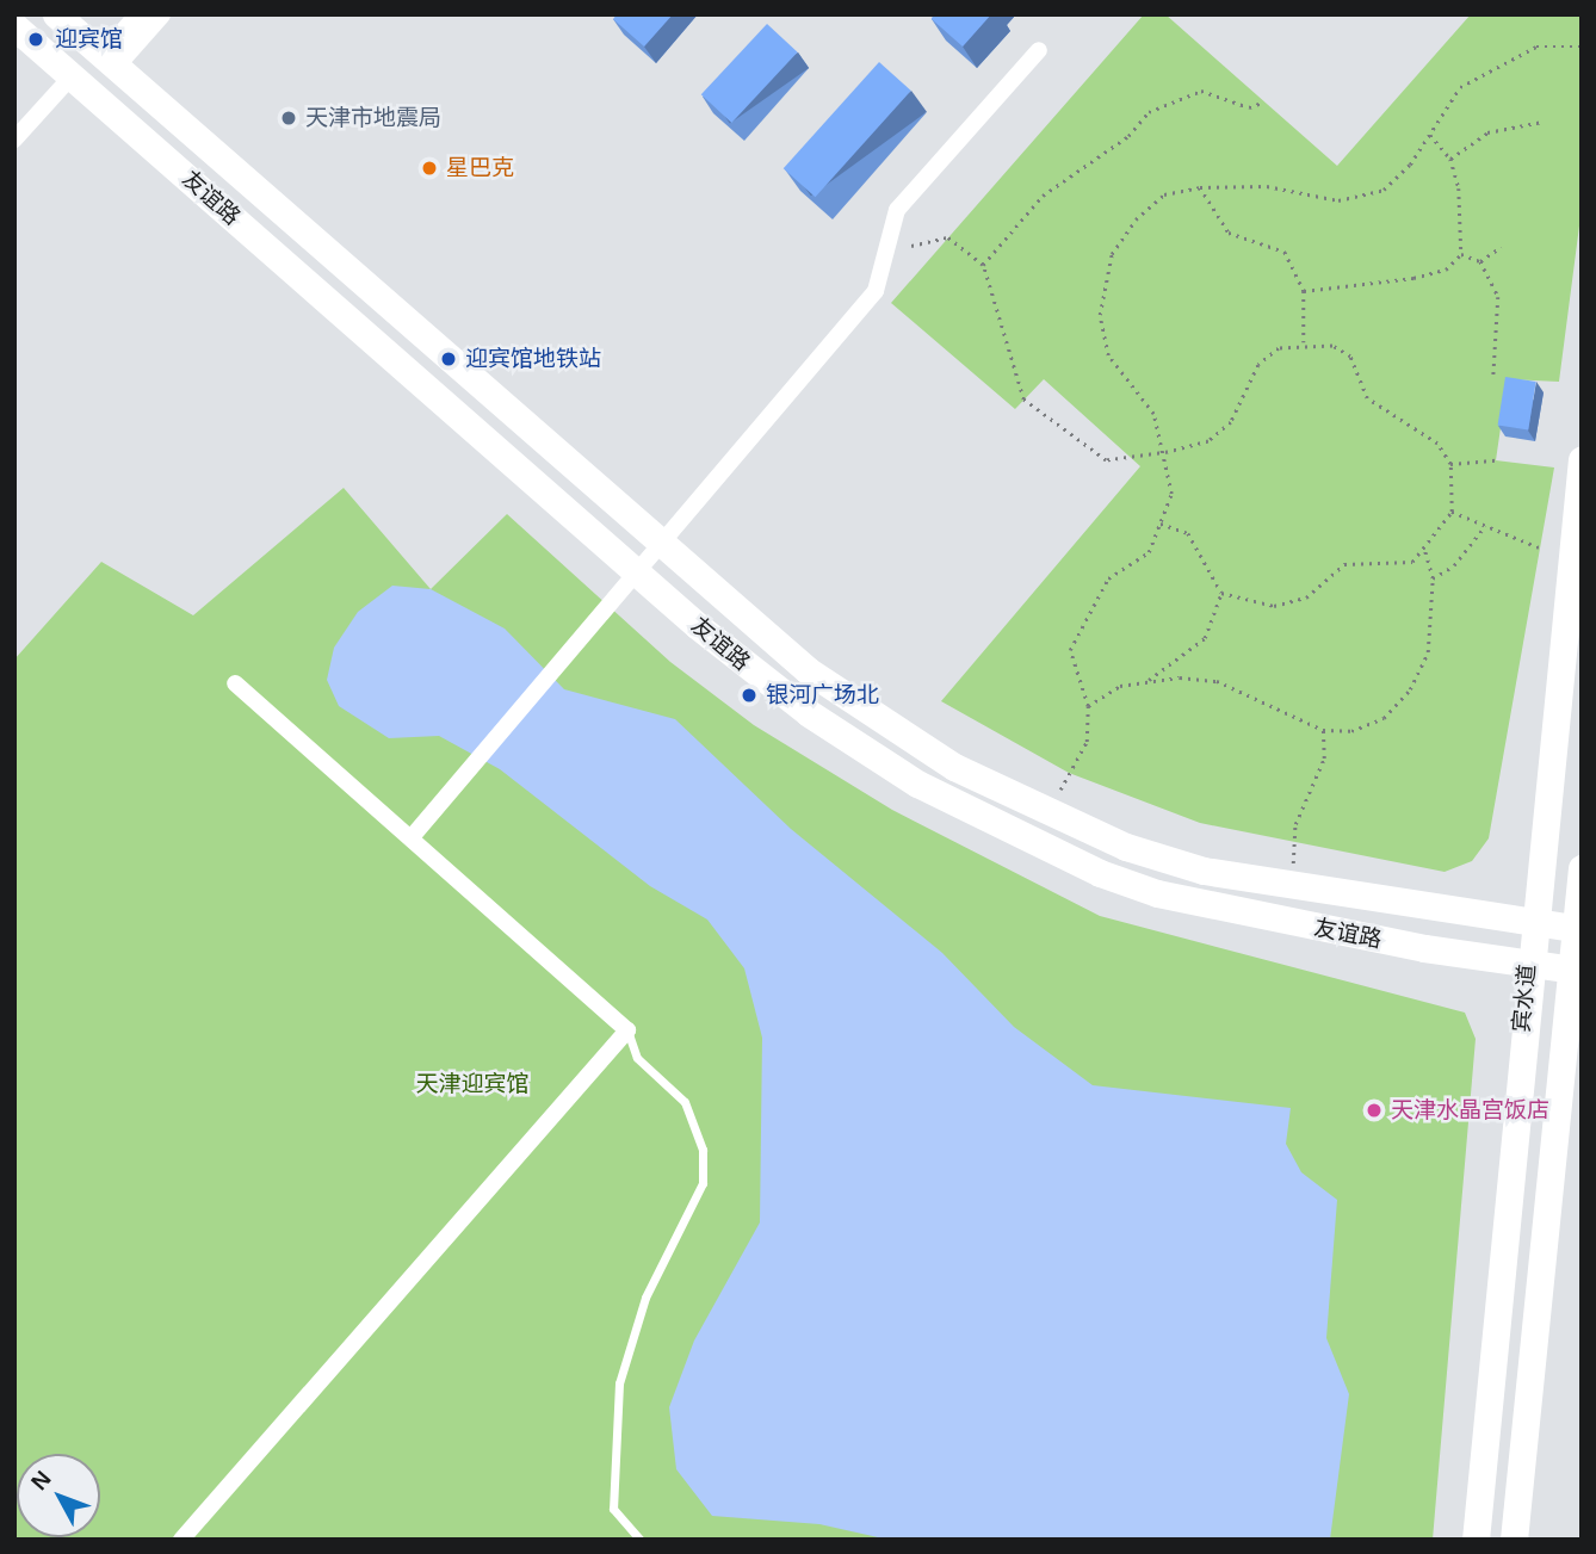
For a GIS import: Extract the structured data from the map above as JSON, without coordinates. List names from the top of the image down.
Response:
{
  "streets": {
    "main road": ["友谊路", "宾水道"]
  },
  "crossings": [
    ["友谊路", "宾水道"]
  ],
  "parks": ["天津迎宾馆"],
  "places": [
    "迎宾馆",
    "天津市地震局",
    "星巴克",
    "迎宾馆地铁站",
    "银河广场北",
    "天津水晶宫饭店"
  ],
  "north": "top left"
}
